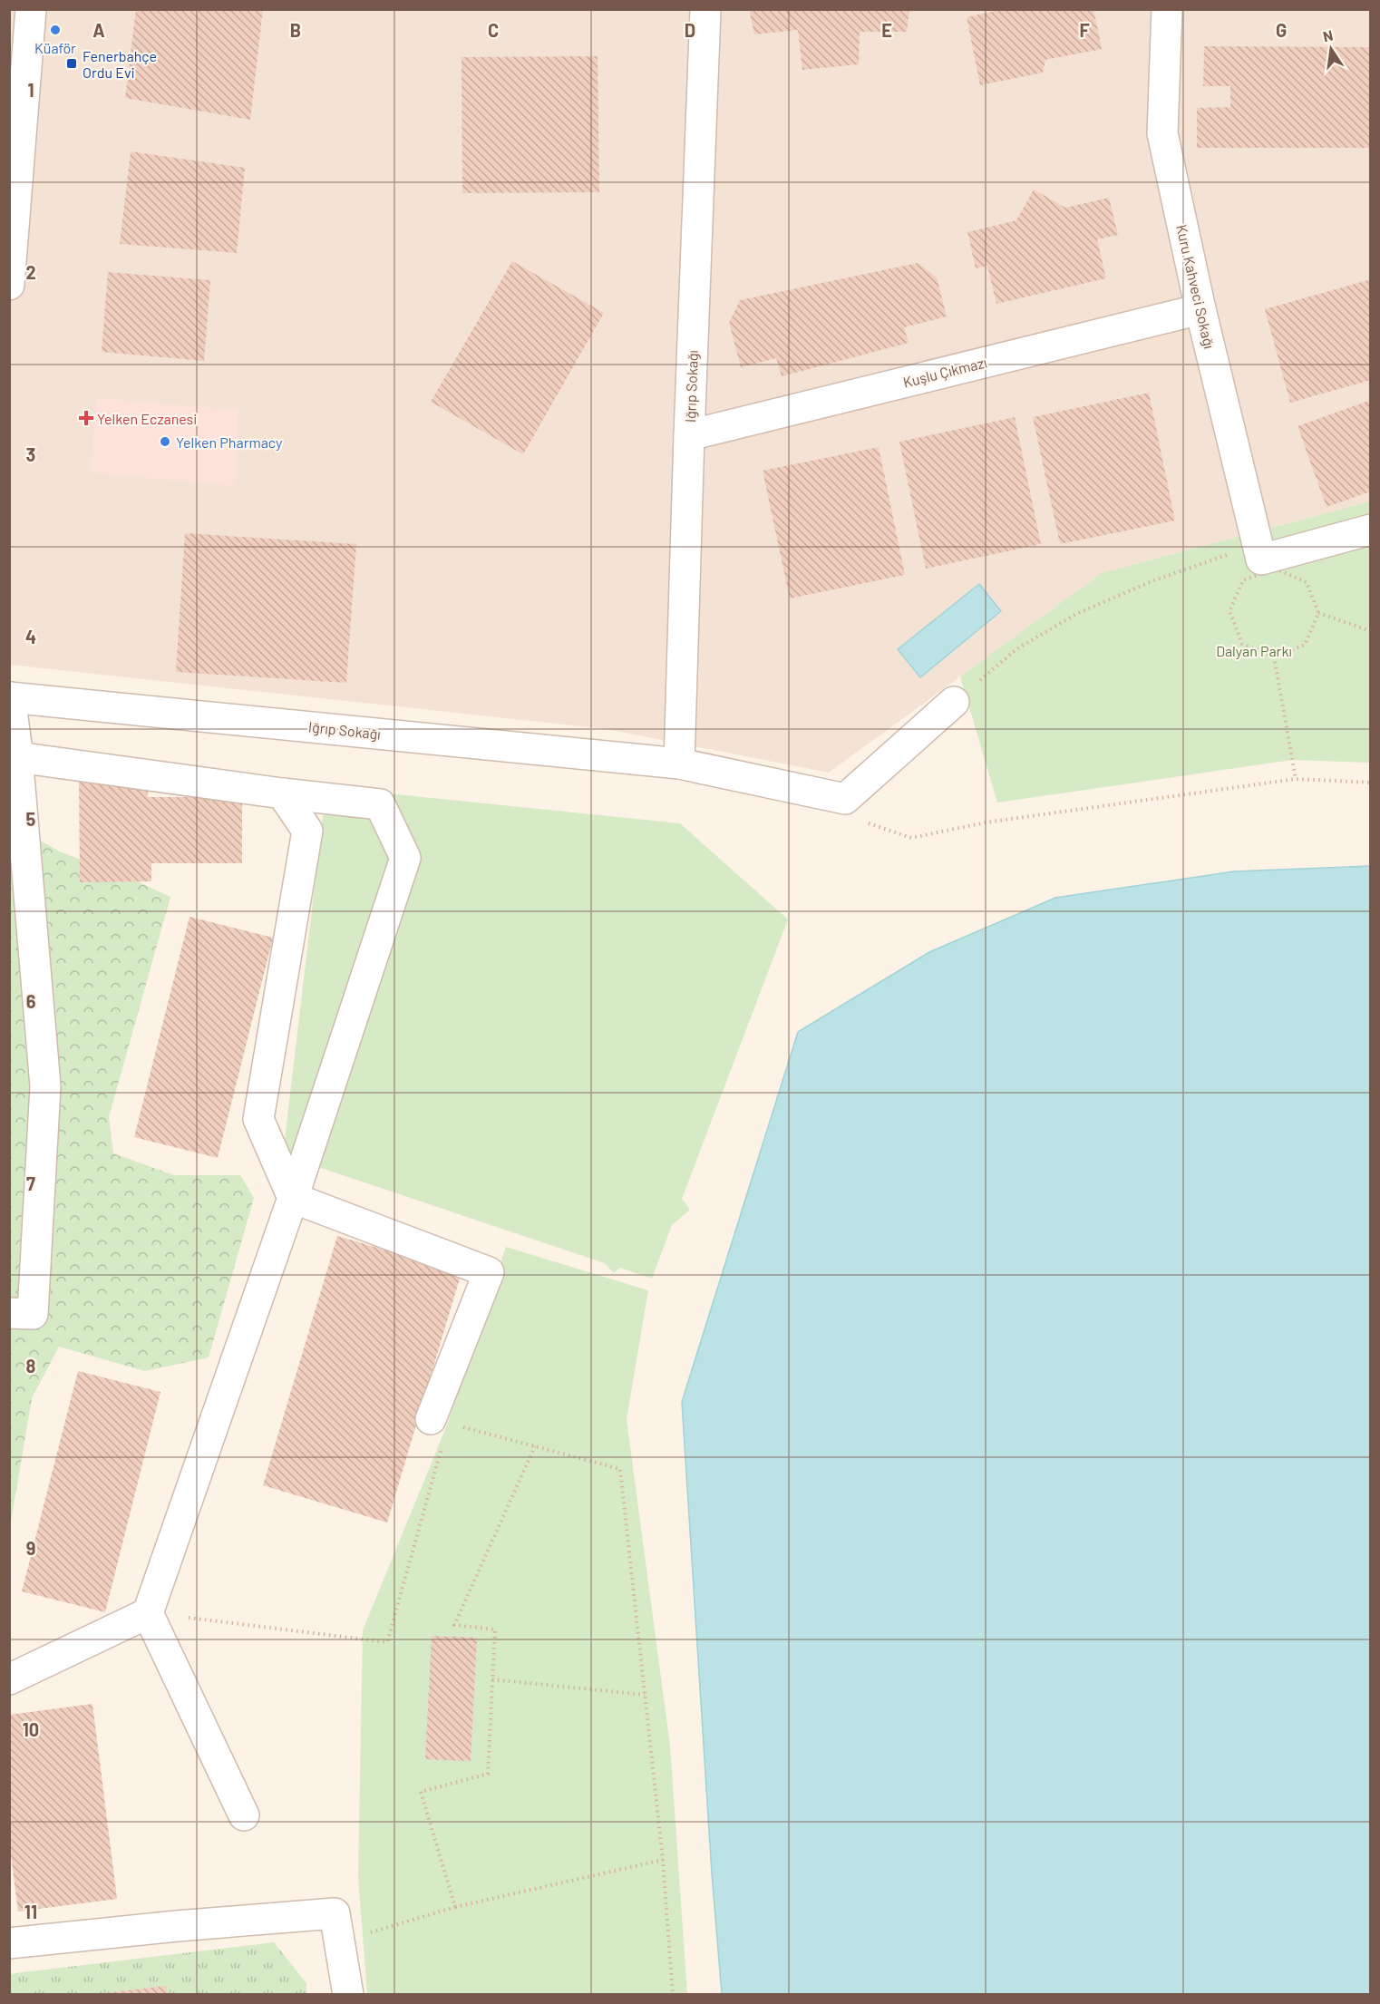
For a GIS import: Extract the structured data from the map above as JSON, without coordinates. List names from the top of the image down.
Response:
{
  "streets": {
    "street": ["Kuru Kahveci Sokağı", "Kuşlu Çıkmazı", "Iğrıp Sokağı"]
  },
  "crossings": [
    ["Kuru Kahveci Sokağı", "Kuşlu Çıkmazı"],
    ["Kuşlu Çıkmazı", "Iğrıp Sokağı"]
  ],
  "parks": ["Dalyan Parkı"],
  "places": {
    "other": ["Küaför", "Yelken Pharmacy"],
    "transit": ["Fenerbahçe Ordu Evi"],
    "health": ["Yelken Eczanesi"]
  },
  "north": "top",
  "grid": {
    "columns": [
      "A",
      "B",
      "C",
      "D",
      "E",
      "F",
      "G"
    ],
    "rows": [
      "1",
      "2",
      "3",
      "4",
      "5",
      "6",
      "7",
      "8",
      "9",
      "10",
      "11"
    ]
  }
}
